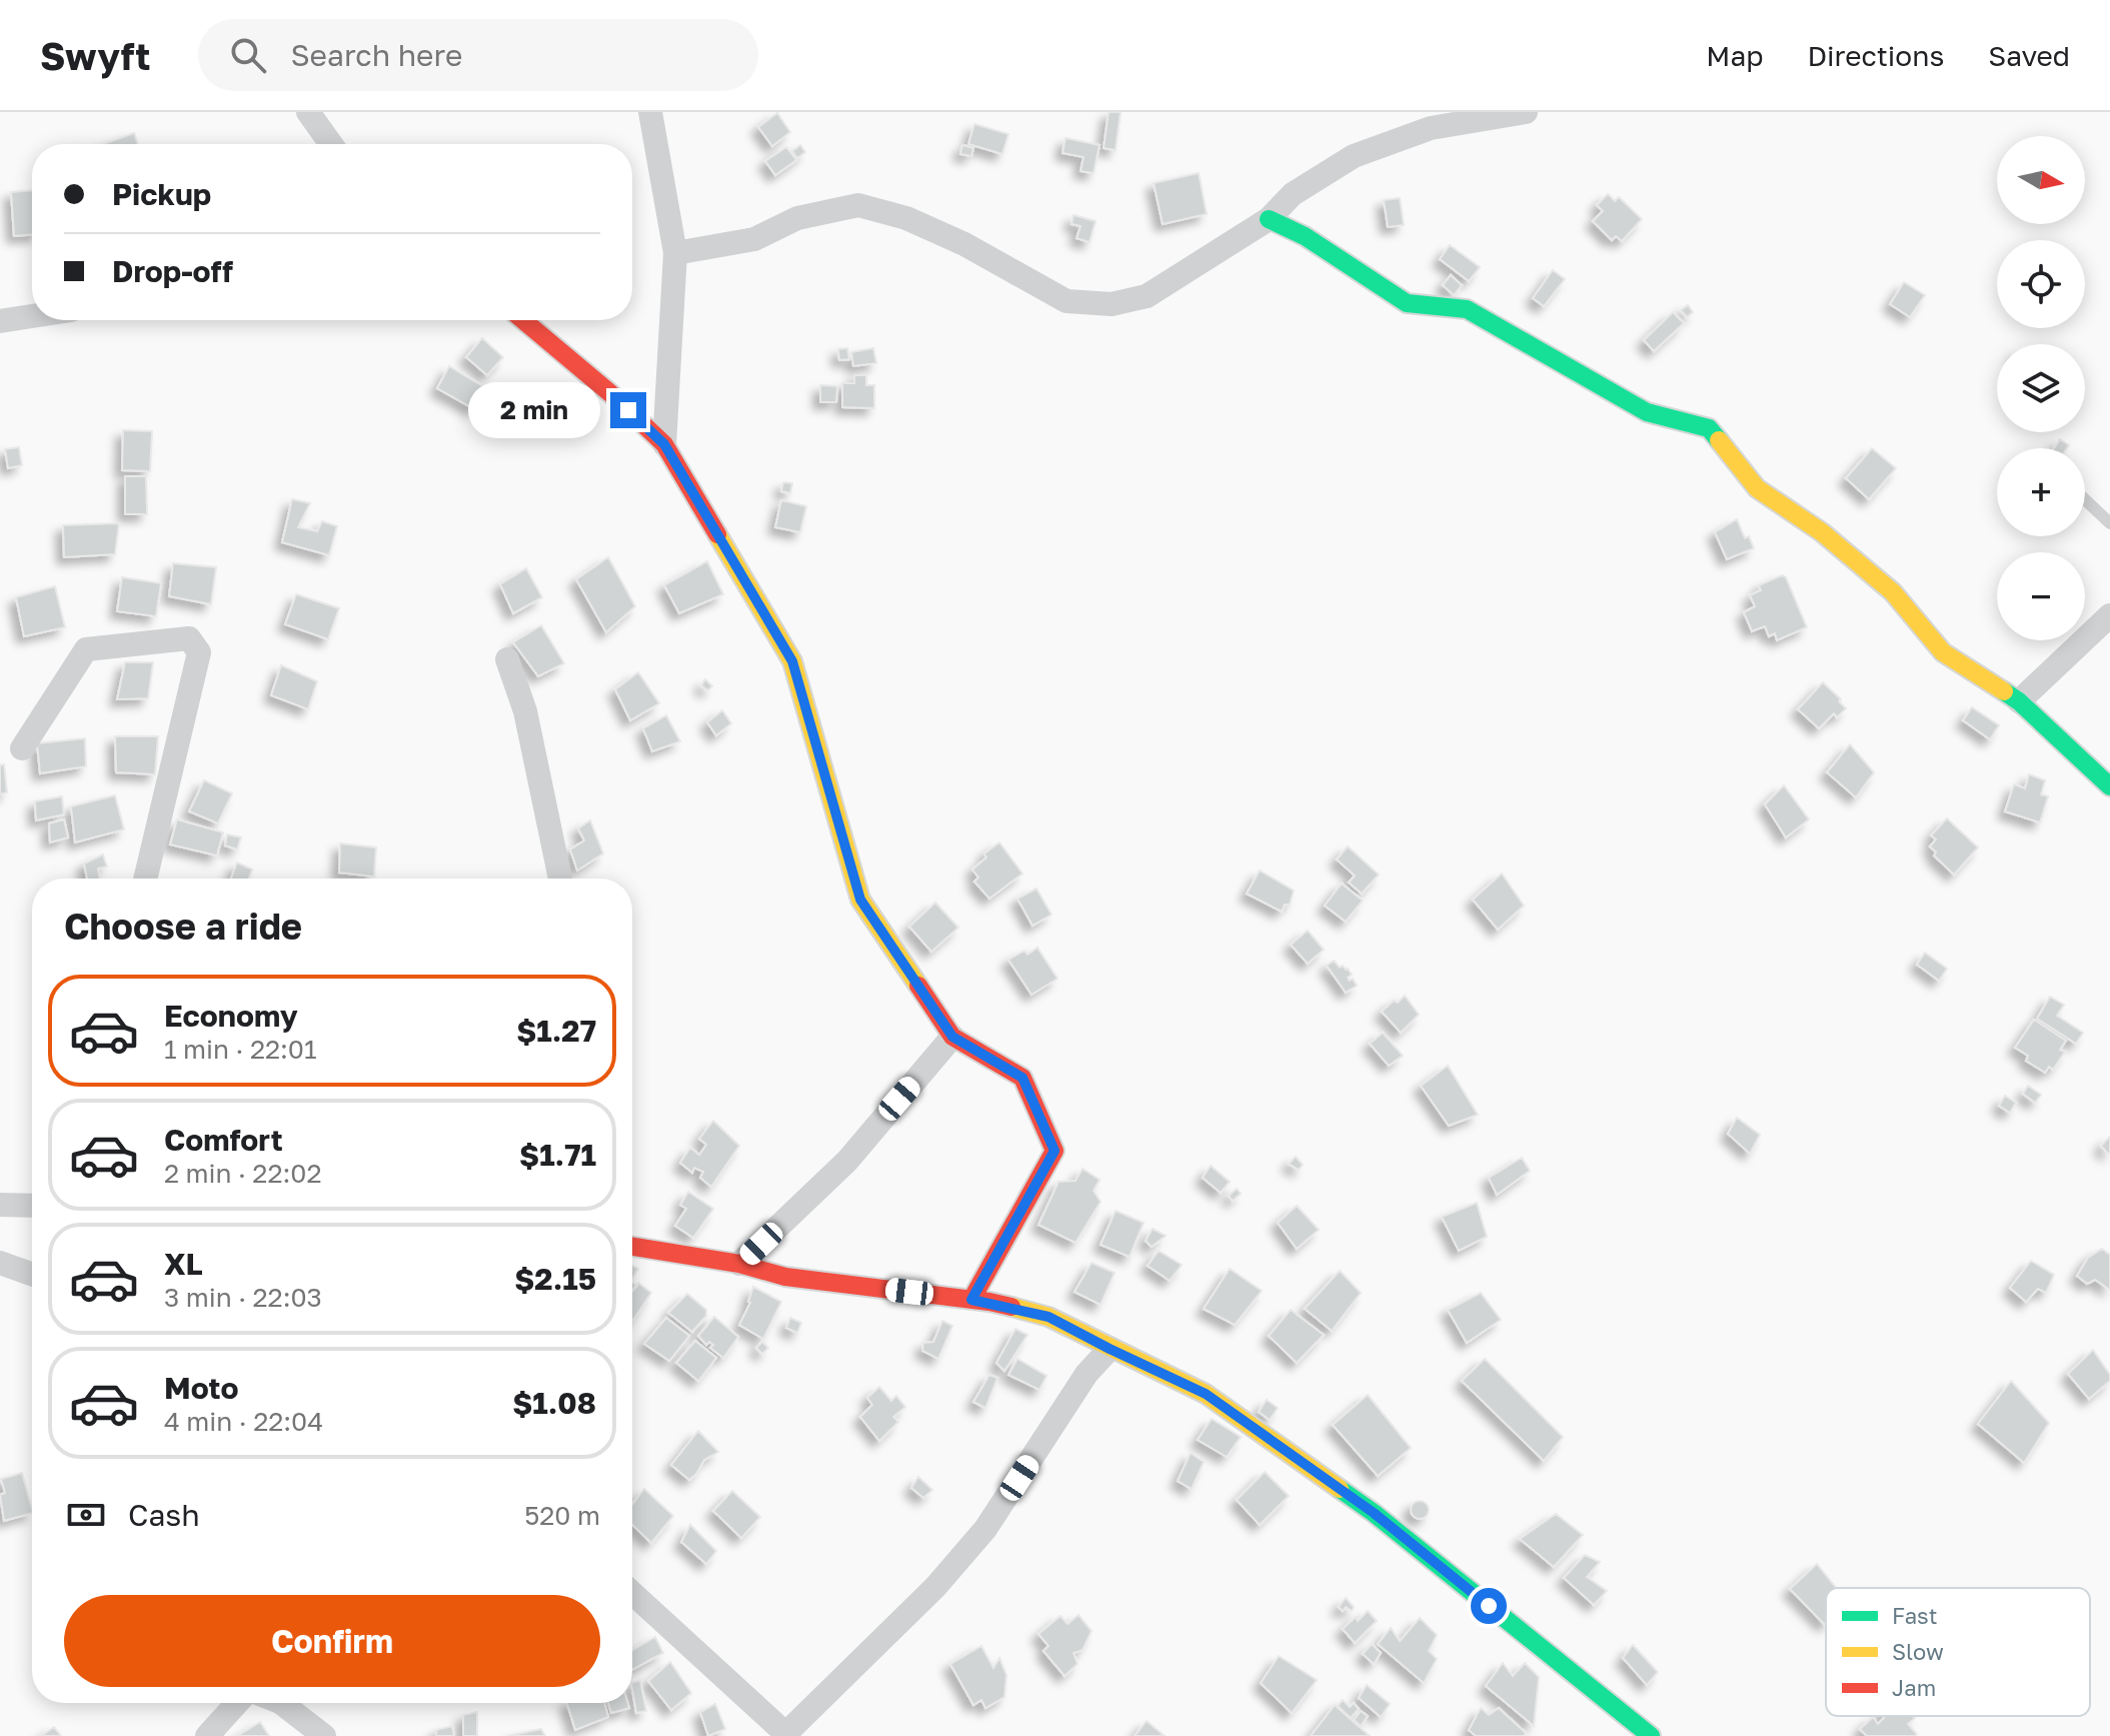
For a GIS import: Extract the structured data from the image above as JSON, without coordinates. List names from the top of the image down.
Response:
{
  "legend": ["Fast", "Slow", "Jam"],
  "north": "right",
  "page": {
    "header": "Swyft",
    "search": "Search here",
    "nav": ["Map", "Directions", "Saved"],
    "map_buttons": ["+", "−"],
    "banner": ["Pickup", "Drop-off"],
    "bubble": "2 min",
    "heading": "Choose a ride",
    "list": [
      {
        "name": "Economy",
        "note": "1 min · 22:01",
        "value": "$1.27"
      },
      {
        "name": "Comfort",
        "note": "2 min · 22:02",
        "value": "$1.71"
      },
      {
        "name": "XL",
        "note": "3 min · 22:03",
        "value": "$2.15"
      },
      {
        "name": "Moto",
        "note": "4 min · 22:04",
        "value": "$1.08"
      }
    ],
    "pay": ["Cash", "520 m"],
    "buttons": "Confirm"
  }
}
